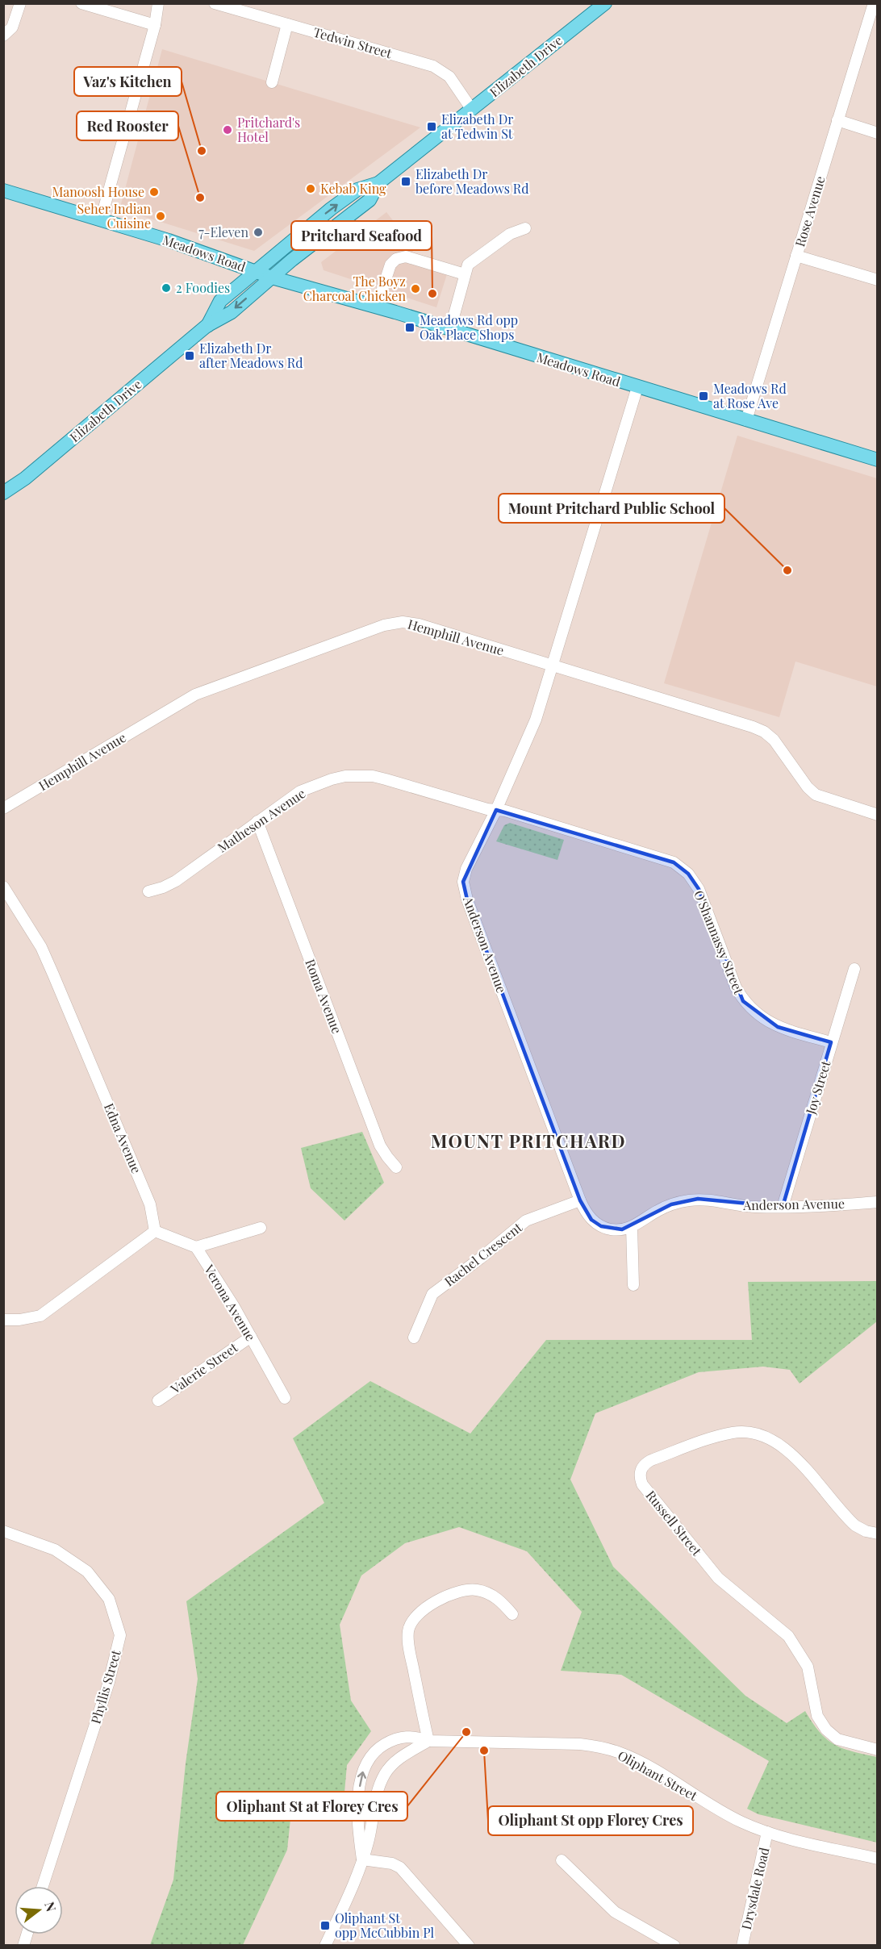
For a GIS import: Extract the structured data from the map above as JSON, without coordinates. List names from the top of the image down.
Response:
{
  "streets": {
    "main road": ["Elizabeth Drive", "Meadows Road"],
    "street": [
      "Tedwin Street",
      "Rose Avenue",
      "Hemphill Avenue",
      "Matheson Avenue",
      "O'Shannassy Street",
      "Anderson Avenue",
      "Roma Avenue",
      "Joy Street",
      "Edna Avenue",
      "Rachel Crescent",
      "Verona Avenue",
      "Valerie Street",
      "Russell Street",
      "Phyllis Street",
      "Oliphant Street",
      "Drysdale Road"
    ]
  },
  "crossings": [
    ["Tedwin Street", "Elizabeth Drive"],
    ["Elizabeth Drive", "Meadows Road"],
    ["Rose Avenue", "Meadows Road"],
    ["Meadows Road", "Anderson Avenue"],
    ["Hemphill Avenue", "Anderson Avenue"],
    ["Matheson Avenue", "O'Shannassy Street"],
    ["Matheson Avenue", "Anderson Avenue"],
    ["Matheson Avenue", "Roma Avenue"],
    ["O'Shannassy Street", "Anderson Avenue"],
    ["O'Shannassy Street", "Joy Street"],
    ["Anderson Avenue", "Joy Street"],
    ["Anderson Avenue", "Rachel Crescent"],
    ["Verona Avenue", "Valerie Street"],
    ["Oliphant Street", "Drysdale Road"]
  ],
  "districts": ["MOUNT PRITCHARD"],
  "places": {
    "transit": [
      "Elizabeth Dr at Tedwin St",
      "Elizabeth Dr before Meadows Rd",
      "Meadows Rd opp Oak Place Shops",
      "Elizabeth Dr after Meadows Rd",
      "Meadows Rd at Rose Ave",
      "Oliphant St opp McCubbin Pl"
    ],
    "other": [
      "Pritchard's Hotel",
      "Vaz's Kitchen",
      "Kebab King",
      "Manoosh House",
      "Red Rooster",
      "Seher Indian Cuisine",
      "7-Eleven",
      "2 Foodies",
      "The Boyz Charcoal Chicken",
      "Pritchard Seafood",
      "Mount Pritchard Public School",
      "Oliphant St at Florey Cres",
      "Oliphant St opp Florey Cres"
    ]
  },
  "north": "right"
}
